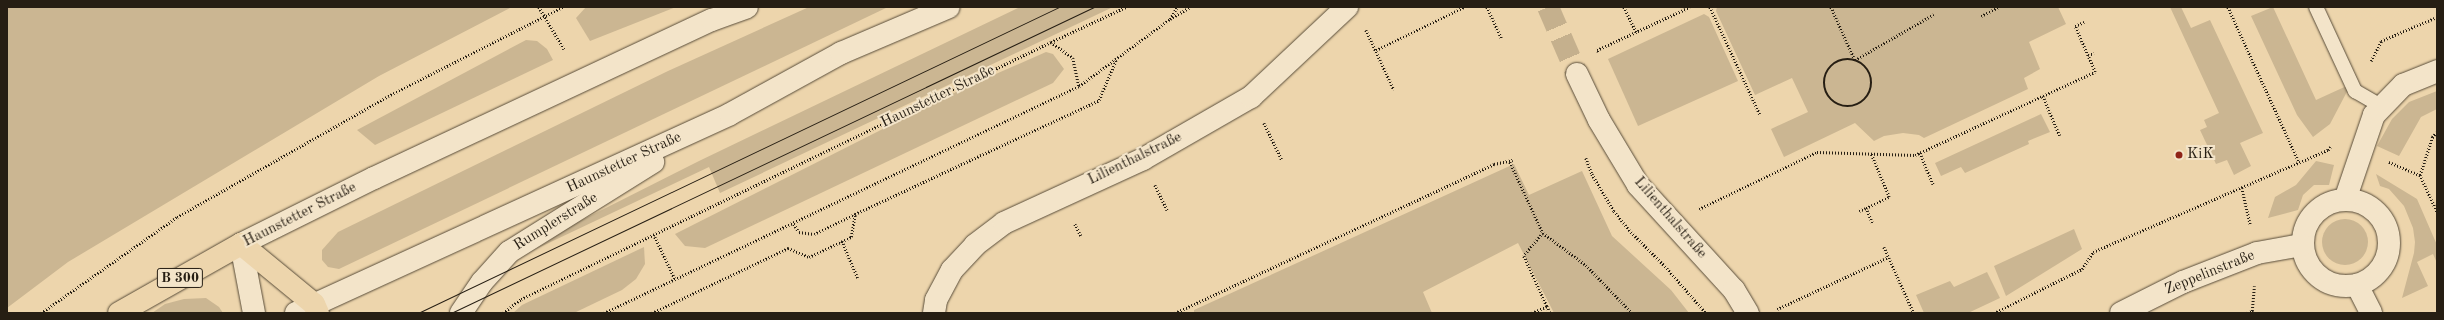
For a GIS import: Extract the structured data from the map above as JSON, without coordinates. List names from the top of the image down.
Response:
{
  "streets": {
    "main road": [
      "Haunstetter Straße",
      "Lilienthalstraße",
      "Rumplerstraße",
      "Zeppelinstraße",
      "B 300"
    ]
  },
  "crossings": [
    ["Haunstetter Straße", "Rumplerstraße"]
  ],
  "places": ["KiK"]
}
